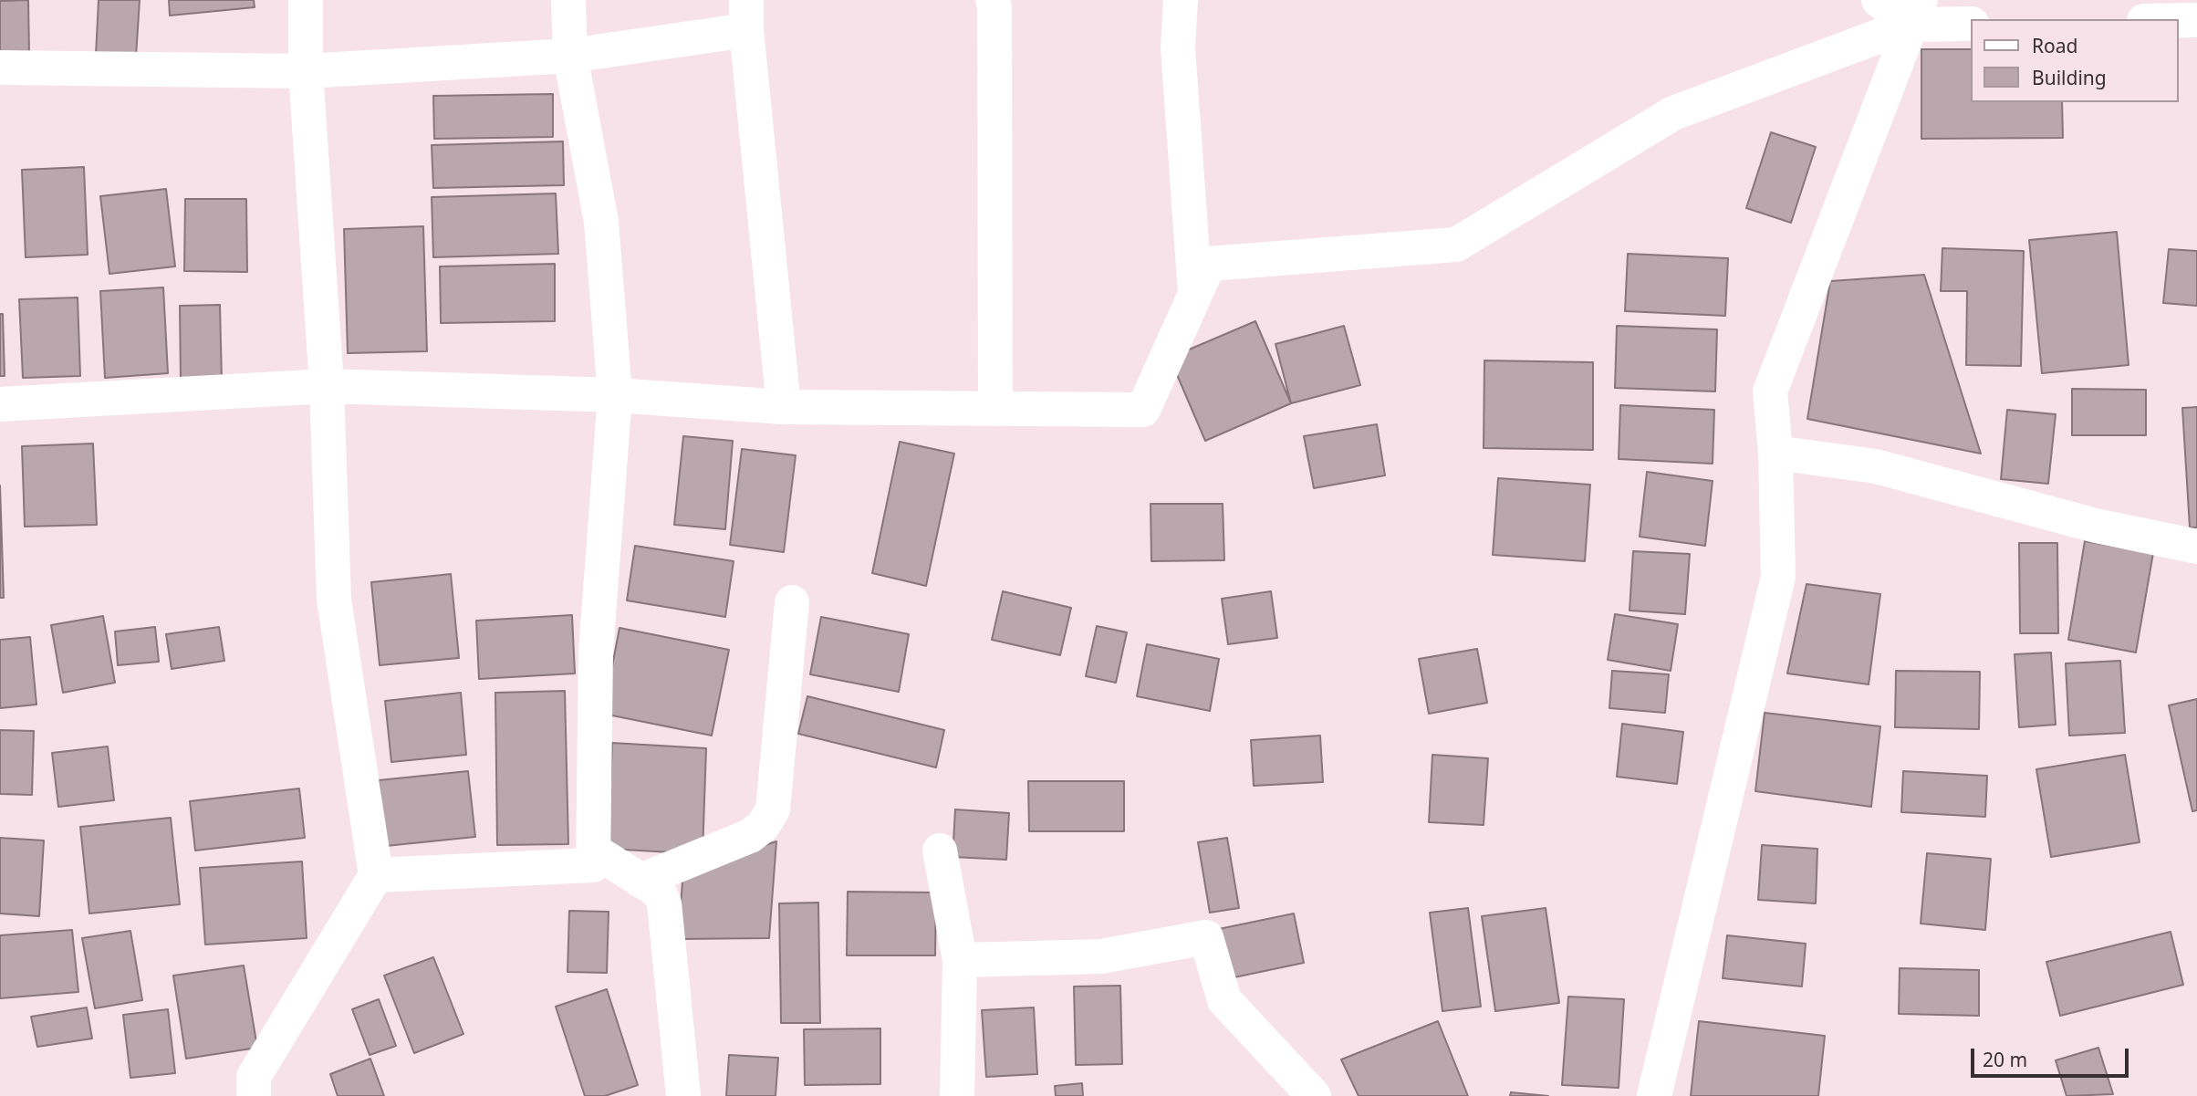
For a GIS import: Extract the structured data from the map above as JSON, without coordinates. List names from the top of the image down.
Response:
{
  "legend": ["Road", "Building"],
  "scale_bar": "20 m"
}
